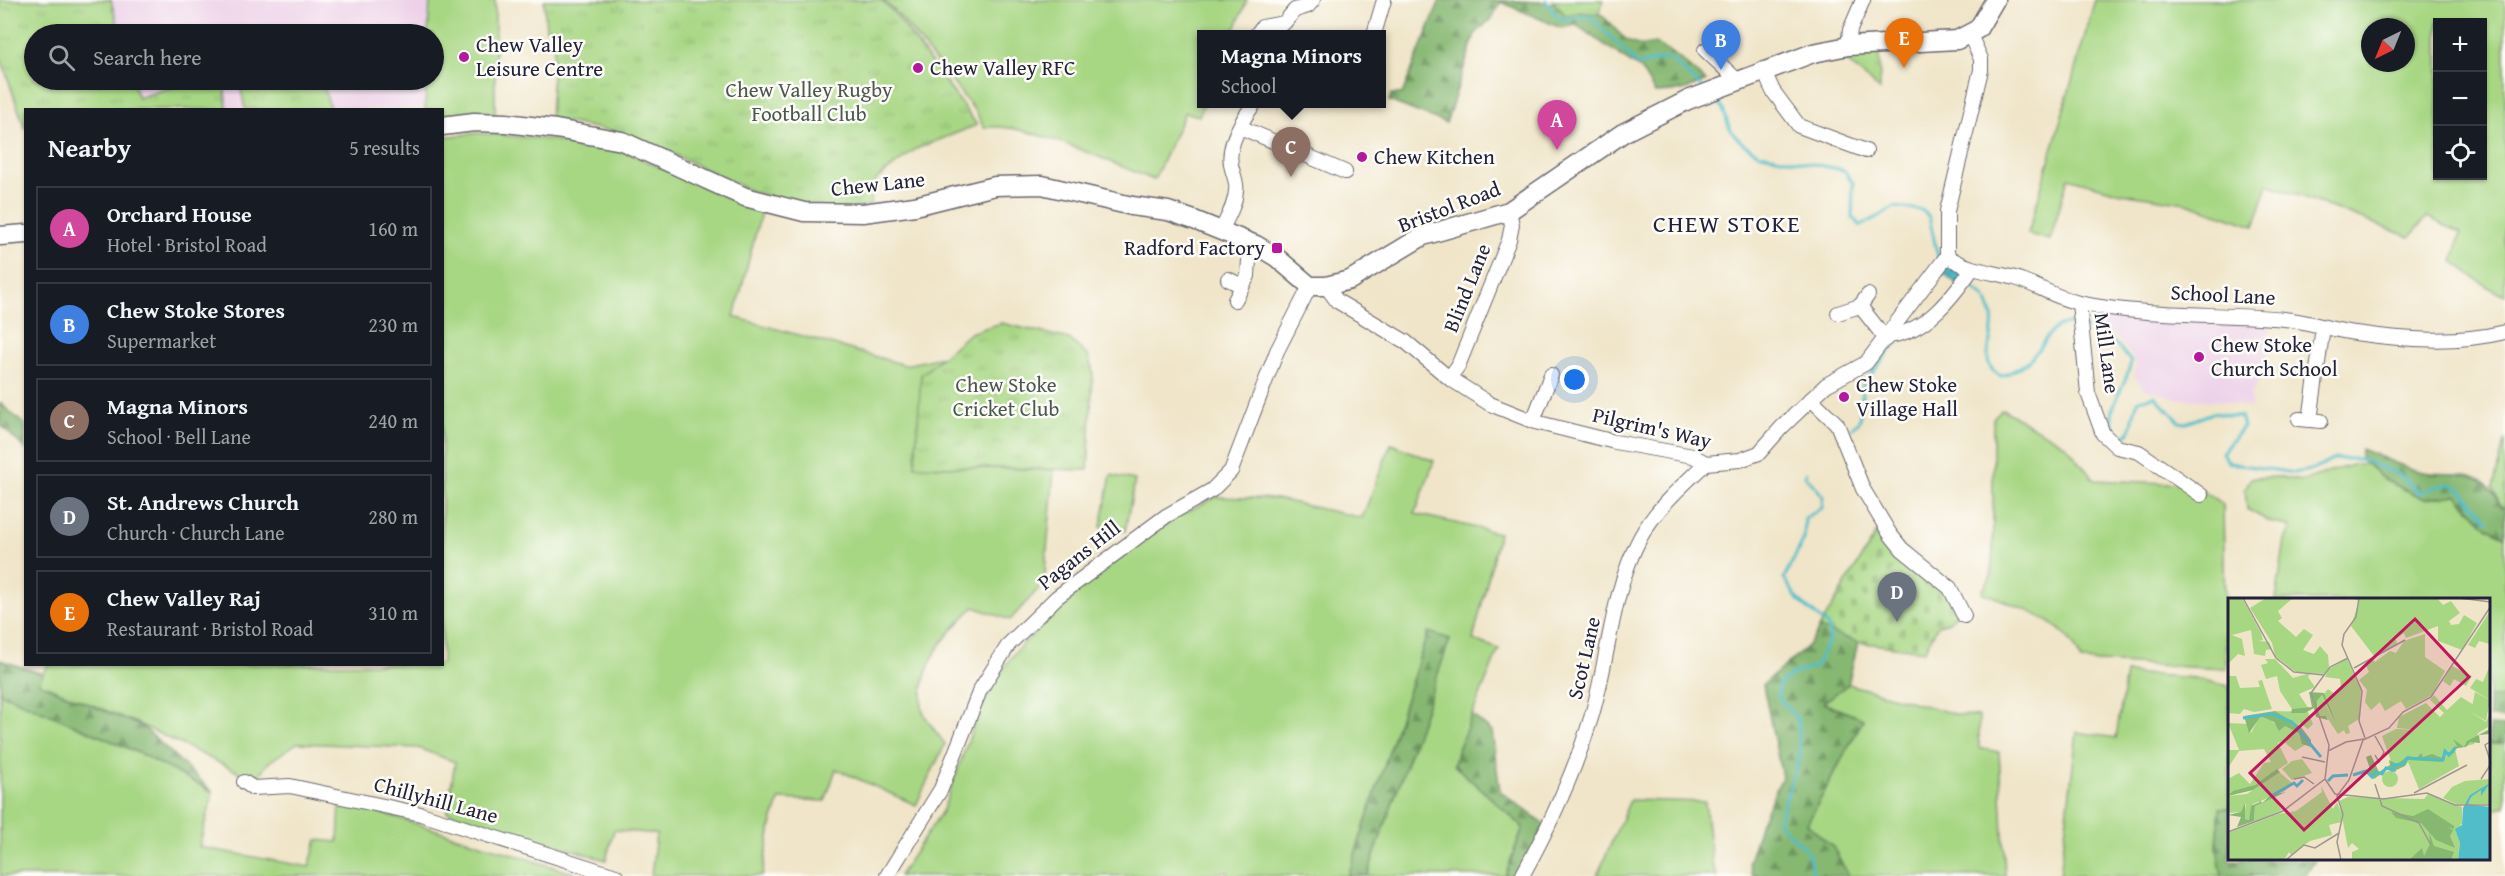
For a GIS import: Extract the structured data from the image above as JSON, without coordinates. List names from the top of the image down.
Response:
{
  "streets": {
    "main road": ["Chew Lane", "Bristol Road"],
    "street": [
      "Blind Lane",
      "School Lane",
      "Mill Lane",
      "Pilgrim's Way",
      "Pagans Hill",
      "Scot Lane",
      "Chillyhill Lane"
    ]
  },
  "crossings": [
    ["Chew Lane", "Bristol Road"],
    ["Chew Lane", "Pilgrim's Way"],
    ["Chew Lane", "Pagans Hill"],
    ["Bristol Road", "Blind Lane"],
    ["Bristol Road", "Pilgrim's Way"],
    ["Bristol Road", "Pagans Hill"],
    ["Blind Lane", "Pilgrim's Way"],
    ["School Lane", "Mill Lane"],
    ["School Lane", "Pilgrim's Way"],
    ["Pilgrim's Way", "Pagans Hill"],
    ["Pilgrim's Way", "Scot Lane"]
  ],
  "districts": ["CHEW STOKE"],
  "parks": ["Chew Valley Rugby Football Club", "Chew Stoke Cricket Club"],
  "places": {
    "other": [
      "Chew Valley Leisure Centre",
      "Chew Valley RFC",
      "Chew Kitchen",
      "Chew Stoke Church School",
      "Chew Stoke Village Hall"
    ],
    "transit": ["Radford Factory"]
  },
  "north": "bottom left",
  "page": {
    "map_buttons": ["+", "−"],
    "pins": [
      "E",
      "B",
      "A",
      "C",
      "D"
    ],
    "search": "Search here",
    "popup": ["Magna Minors", "School"],
    "heading": ["Nearby", "5 results"],
    "list": [
      {
        "mark": "A",
        "name": "Orchard House",
        "note": "Hotel · Bristol Road",
        "value": "160 m"
      },
      {
        "mark": "B",
        "name": "Chew Stoke Stores",
        "note": "Supermarket",
        "value": "230 m"
      },
      {
        "mark": "C",
        "name": "Magna Minors",
        "note": "School · Bell Lane",
        "value": "240 m"
      },
      {
        "mark": "D",
        "name": "St. Andrews Church",
        "note": "Church · Church Lane",
        "value": "280 m"
      },
      {
        "mark": "E",
        "name": "Chew Valley Raj",
        "note": "Restaurant · Bristol Road",
        "value": "310 m"
      }
    ]
  }
}
